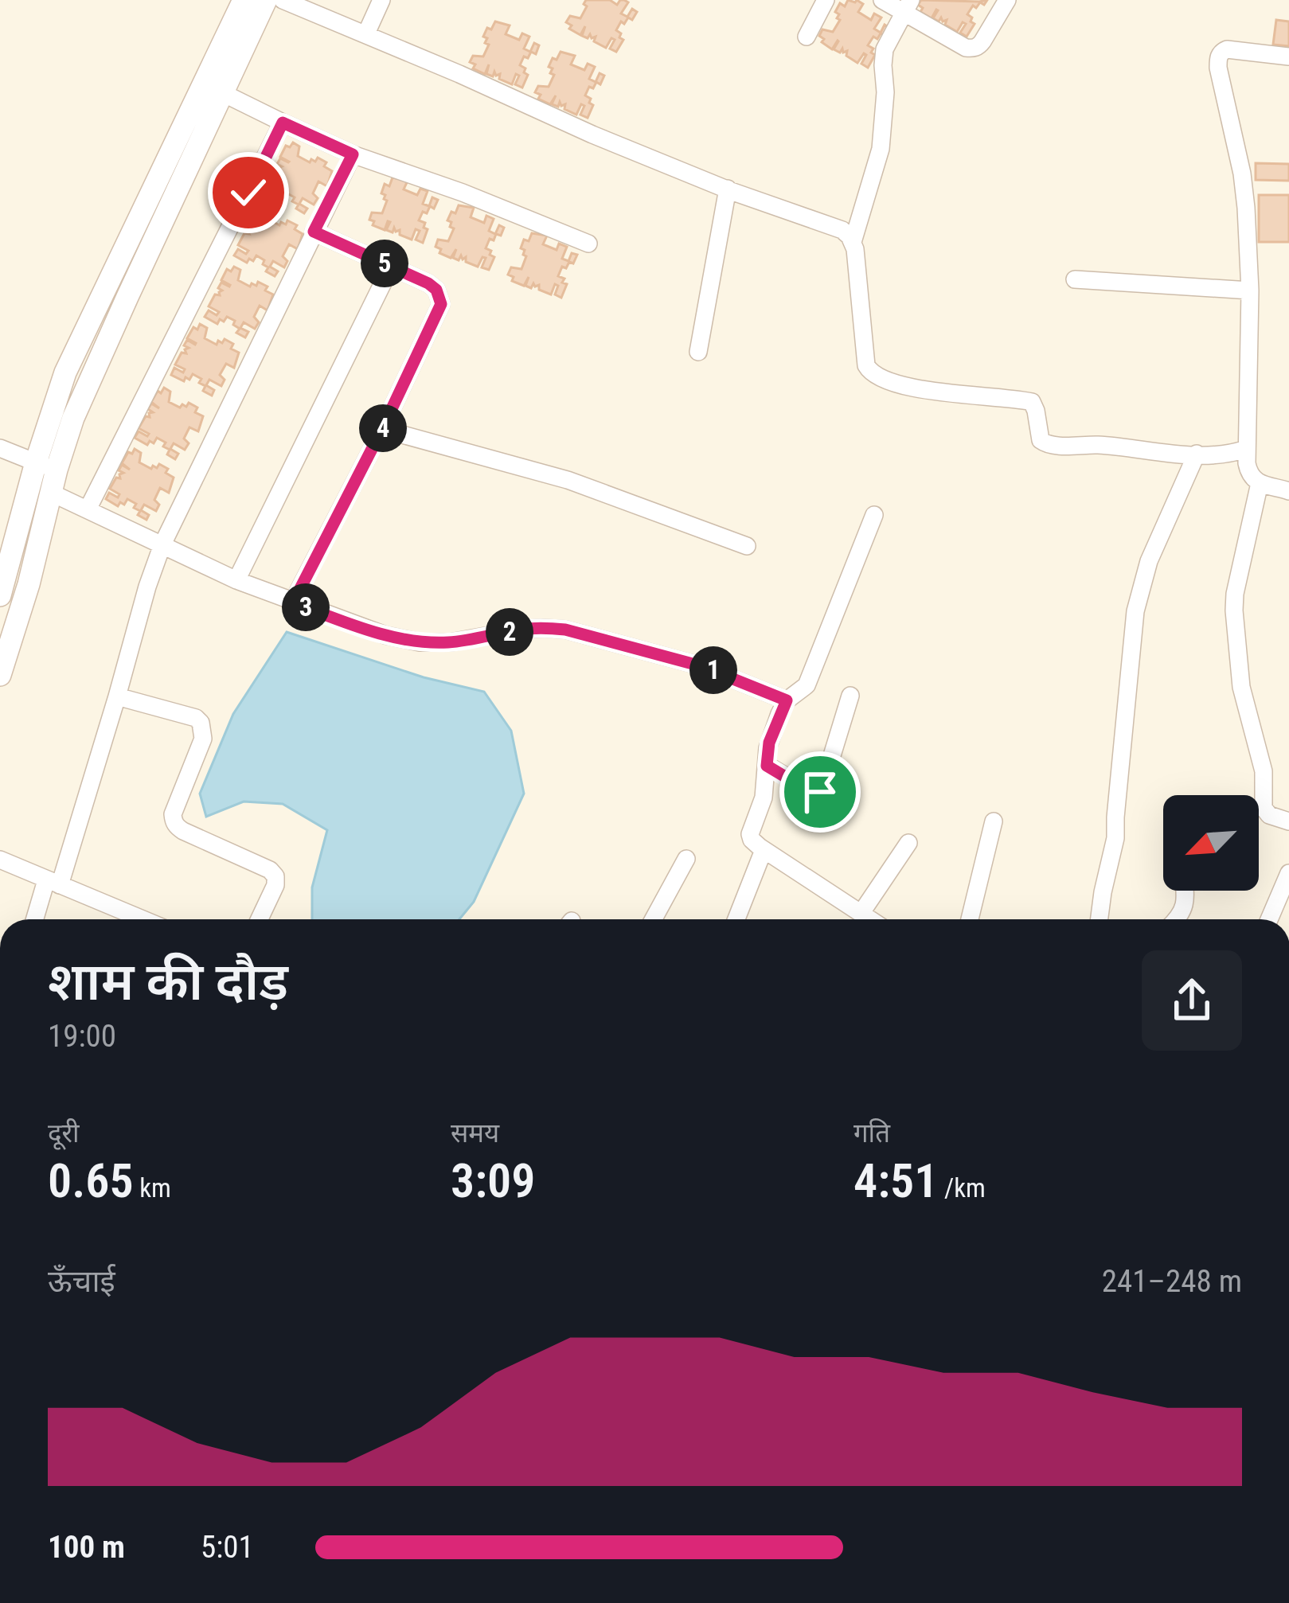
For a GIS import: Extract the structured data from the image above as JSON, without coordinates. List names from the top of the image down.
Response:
{
  "north": "bottom left",
  "page": {
    "pins": [
      "5",
      "4",
      "3",
      "2",
      "1"
    ],
    "heading": ["शाम की दौड़", "19:00"],
    "stats": [
      ["दूरी", "0.65 km"],
      ["समय", "3:09"],
      ["गति", "4:51 /km"]
    ],
    "chart": ["ऊँचाई", "241–248 m"],
    "list": [
      {
        "name": "100 m",
        "note": "5:01"
      }
    ]
  }
}
